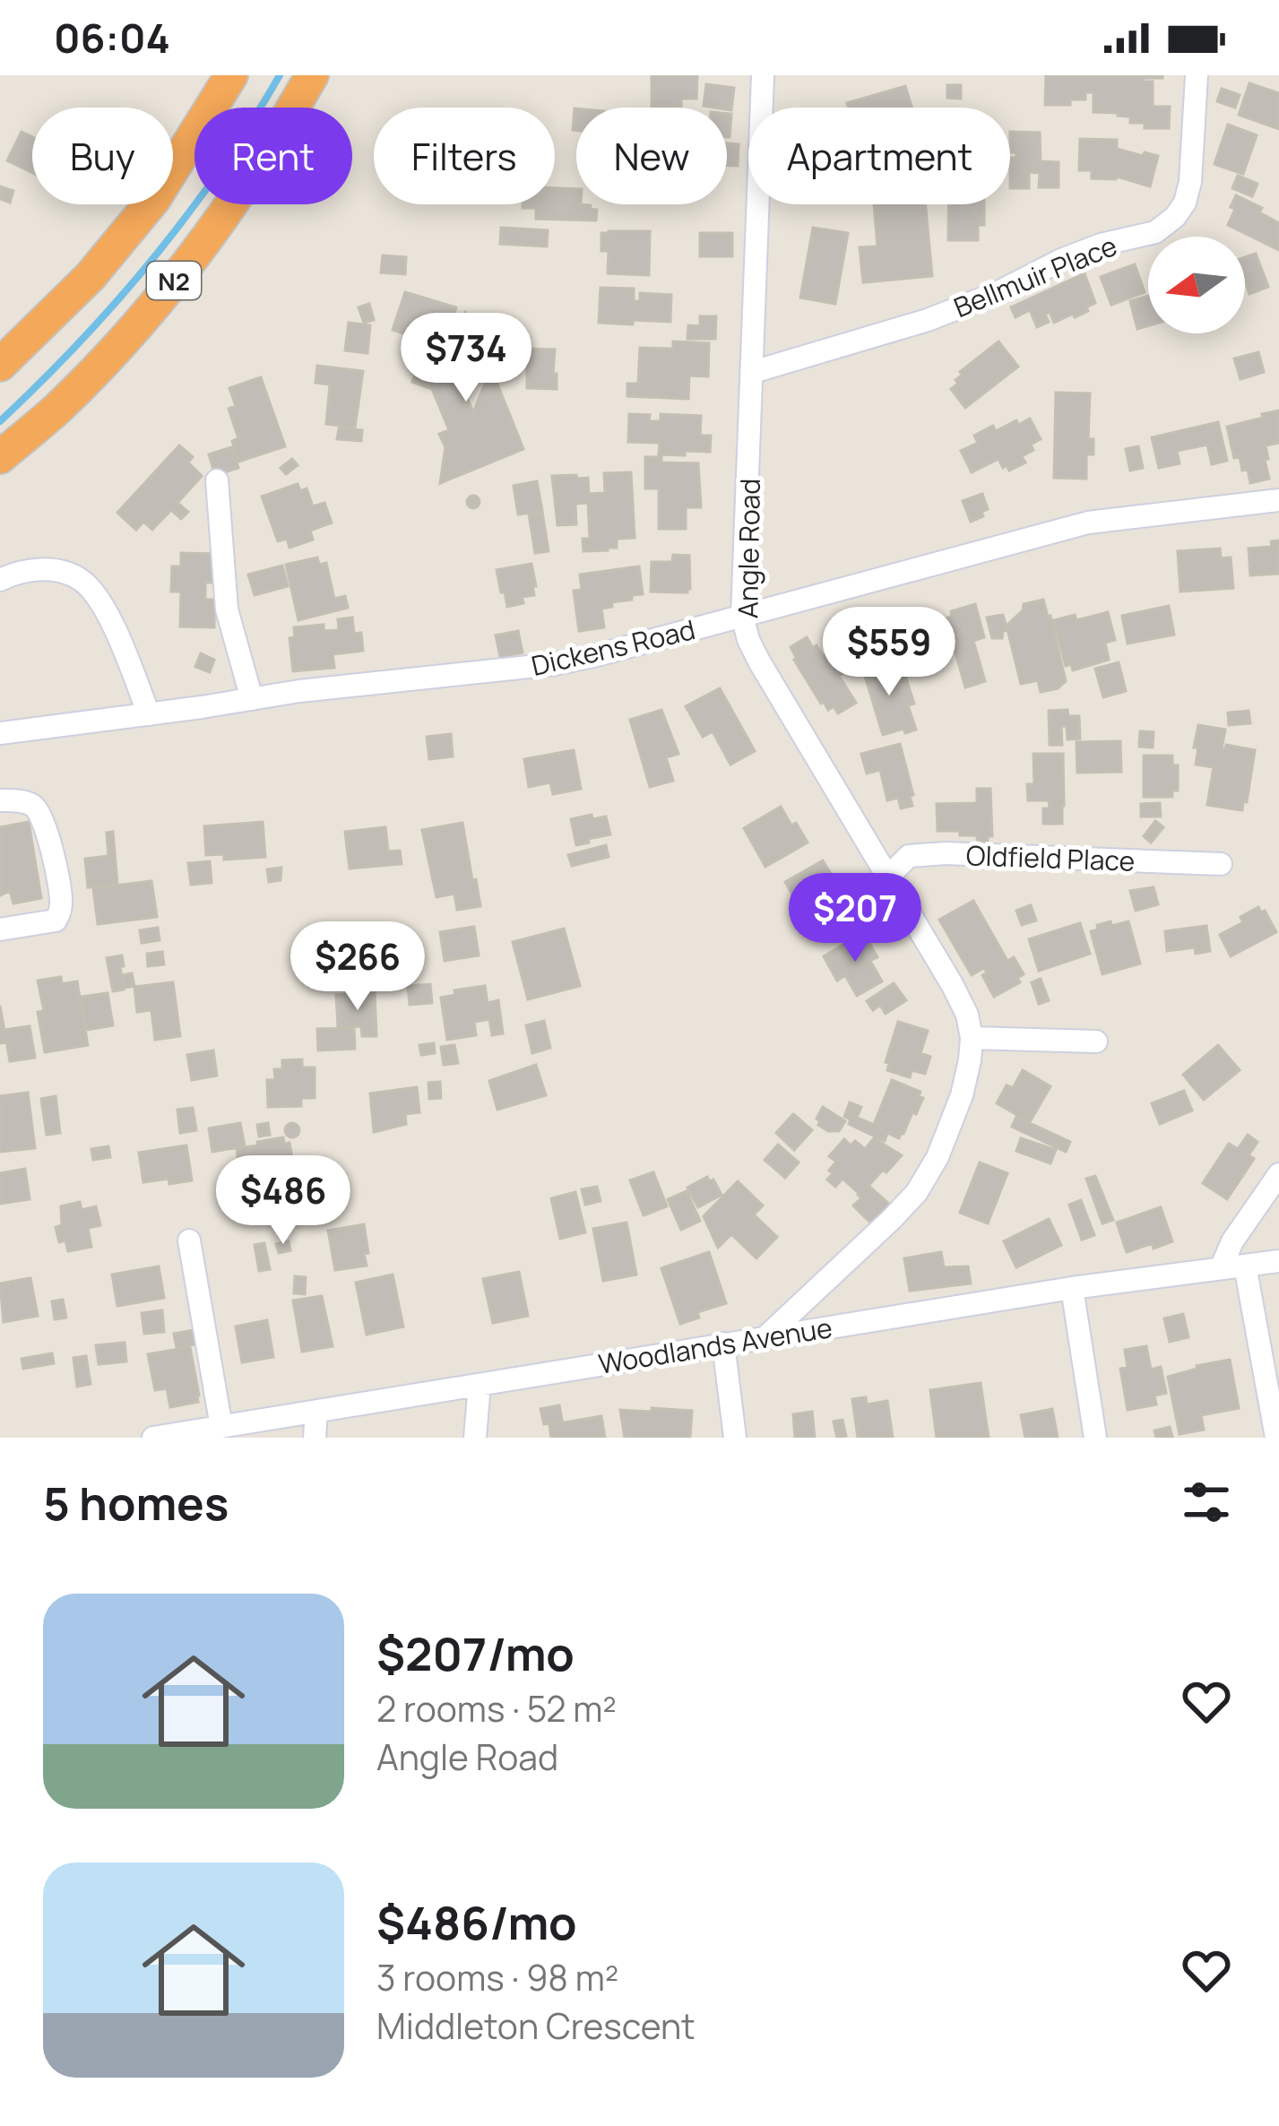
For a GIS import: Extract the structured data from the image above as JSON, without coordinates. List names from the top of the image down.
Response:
{
  "streets": {
    "highway": ["N2"],
    "street": [
      "Bellmuir Place",
      "Angle Road",
      "Dickens Road",
      "Oldfield Place",
      "Woodlands Avenue"
    ]
  },
  "crossings": [
    ["Bellmuir Place", "Angle Road"],
    ["Angle Road", "Dickens Road"],
    ["Angle Road", "Oldfield Place"],
    ["Angle Road", "Woodlands Avenue"]
  ],
  "north": "left",
  "page": {
    "status": "06:04",
    "chip": [
      "Buy",
      "Rent",
      "Filters",
      "New",
      "Apartment"
    ],
    "price": [
      "$734",
      "$559",
      "$207",
      "$266",
      "$486"
    ],
    "heading": "5 homes",
    "list": [
      {
        "name": "$207/mo",
        "note": "2 rooms · 52 m² · Angle Road"
      },
      {
        "name": "$486/mo",
        "note": "3 rooms · 98 m² · Middleton Crescent"
      }
    ]
  }
}
